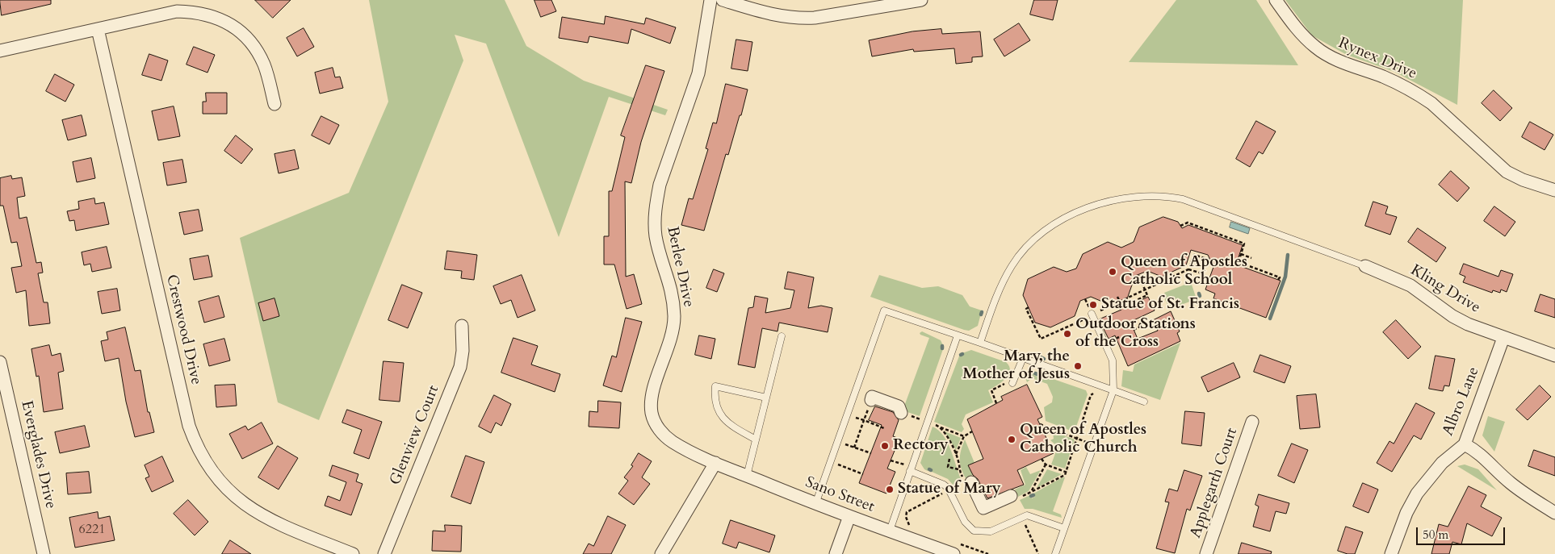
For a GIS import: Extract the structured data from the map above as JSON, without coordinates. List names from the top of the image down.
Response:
{
  "streets": {
    "street": [
      "Rynex Drive",
      "Berlee Drive",
      "Kling Drive",
      "Crestwood Drive",
      "Albro Lane",
      "Glenview Court",
      "Everglades Drive",
      "Applegarth Court",
      "Sano Street"
    ]
  },
  "crossings": [
    ["Berlee Drive", "Sano Street"],
    ["Kling Drive", "Albro Lane"]
  ],
  "places": [
    "Queen of Apostles Catholic School",
    "Statue of St. Francis",
    "Outdoor Stations of the Cross",
    "Mary, the Mother of Jesus",
    "Queen of Apostles Catholic Church",
    "Rectory",
    "Statue of Mary"
  ],
  "house_numbers": ["6221"],
  "scale_bar": "50 m"
}
